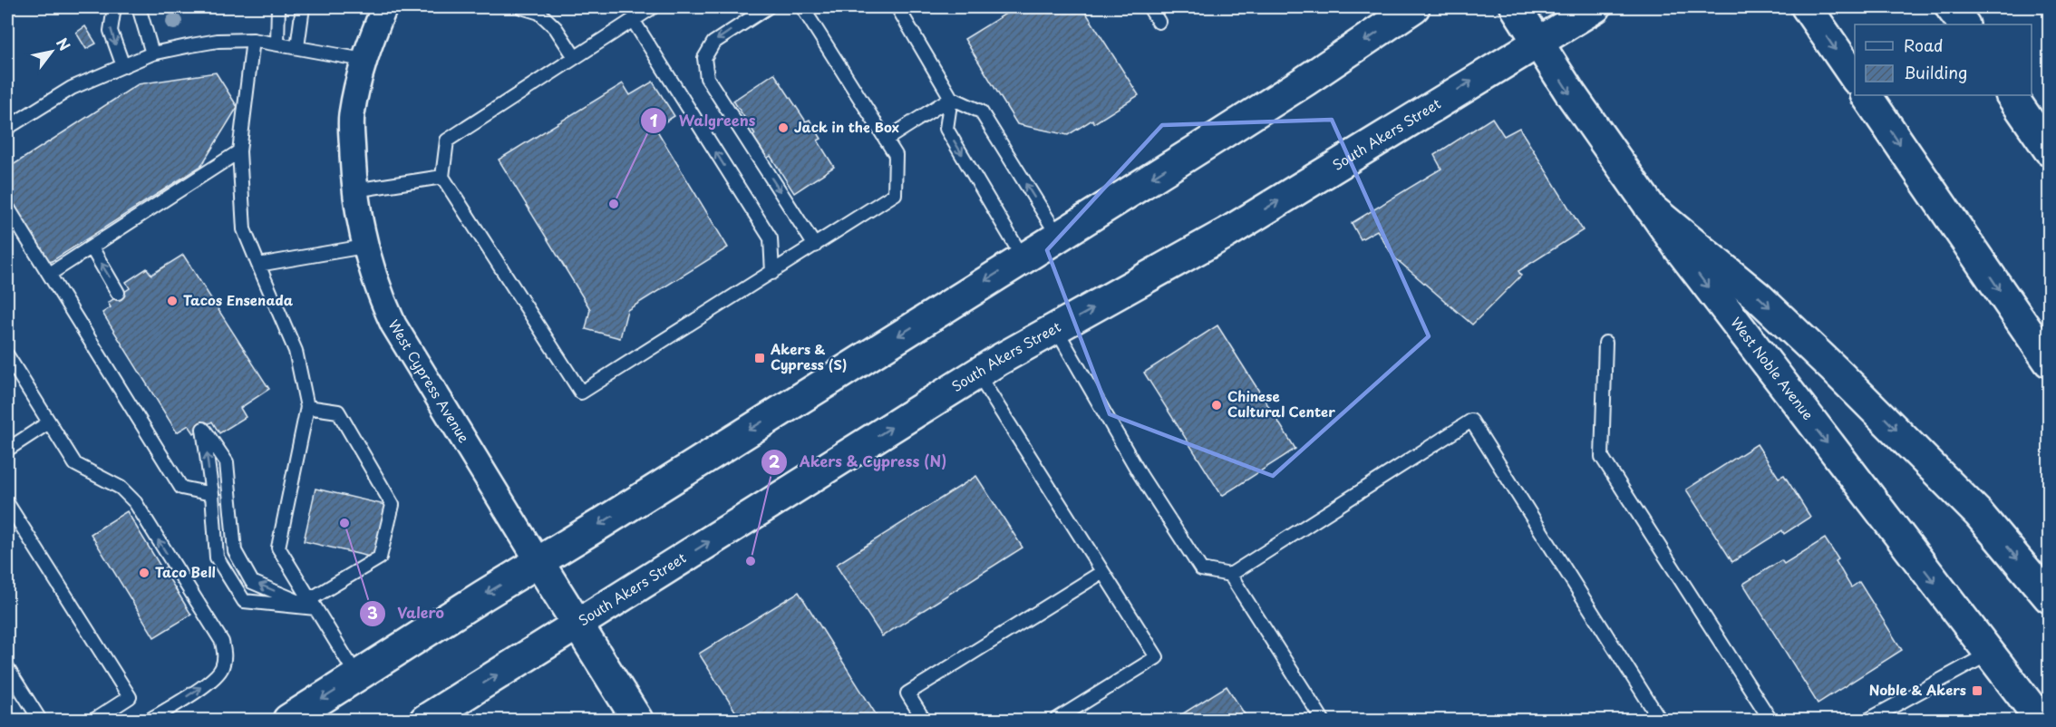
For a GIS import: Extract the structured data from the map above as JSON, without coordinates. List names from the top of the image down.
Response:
{
  "streets": {
    "main road": ["South Akers Street", "West Noble Avenue", "West Cypress Avenue"]
  },
  "crossings": [
    ["South Akers Street", "West Noble Avenue"],
    ["South Akers Street", "West Cypress Avenue"]
  ],
  "places": {
    "other": [
      "Jack in the Box",
      "Walgreens",
      "Tacos Ensenada",
      "Chinese Cultural Center",
      "Valero",
      "Akers & Cypress (N)",
      "Taco Bell"
    ],
    "transit": ["Akers & Cypress (S)", "Noble & Akers"]
  },
  "legend": ["Road", "Building"],
  "north": "top right"
}
